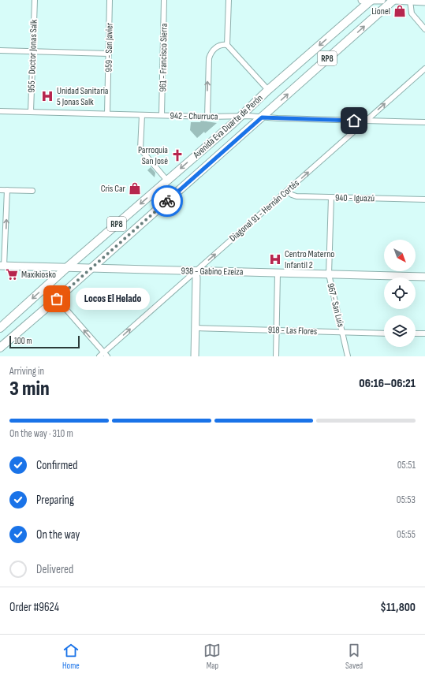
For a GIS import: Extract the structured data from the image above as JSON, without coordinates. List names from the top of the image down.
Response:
{
  "streets": {
    "main road": ["RP8", "Avenida Eva Duarte de Perón"],
    "street": [
      "959 - San Javier",
      "955 - Doctor Jonas Salk",
      "961 - Francisco Sierra",
      "942 - Churruca",
      "940 - Iguazú",
      "Diagonal 91 - Hernán Cortés",
      "938 - Gabino Ezeiza",
      "967 - San Luis",
      "918 - Las Flores"
    ]
  },
  "crossings": [
    ["959 - San Javier", "942 - Churruca"],
    ["955 - Doctor Jonas Salk", "942 - Churruca"],
    ["961 - Francisco Sierra", "942 - Churruca"],
    ["942 - Churruca", "Avenida Eva Duarte de Perón"],
    ["942 - Churruca", "Diagonal 91 - Hernán Cortés"],
    ["Avenida Eva Duarte de Perón", "938 - Gabino Ezeiza"],
    ["940 - Iguazú", "Diagonal 91 - Hernán Cortés"],
    ["940 - Iguazú", "967 - San Luis"],
    ["Diagonal 91 - Hernán Cortés", "938 - Gabino Ezeiza"],
    ["938 - Gabino Ezeiza", "967 - San Luis"],
    ["967 - San Luis", "918 - Las Flores"]
  ],
  "one_way": ["Diagonal 91 - Hernán Cortés"],
  "places": {
    "shop": ["Lionel", "Cris Car"],
    "hospital": ["Unidad Sanitaria 5 Jonas Salk", "Centro Materno Infantil 2"],
    "church": ["Parroquia San José"],
    "supermarket": ["Maxikiosko"],
    "other": ["Locos El Helado"]
  },
  "scale_bar": "100 m",
  "north": "bottom right",
  "page": {
    "bubble": "Locos El Helado",
    "scale": "100 m",
    "heading": ["3 min", "Arriving in", "06:16–06:21"],
    "panel": ["Order #9624", "$11,800"],
    "bar": "On the way · 310 m",
    "list": [
      ["Confirmed", "05:51"],
      ["Preparing", "05:53"],
      ["On the way", "05:55"],
      "Delivered"
    ],
    "tabs": ["Home", "Map", "Saved"]
  }
}
